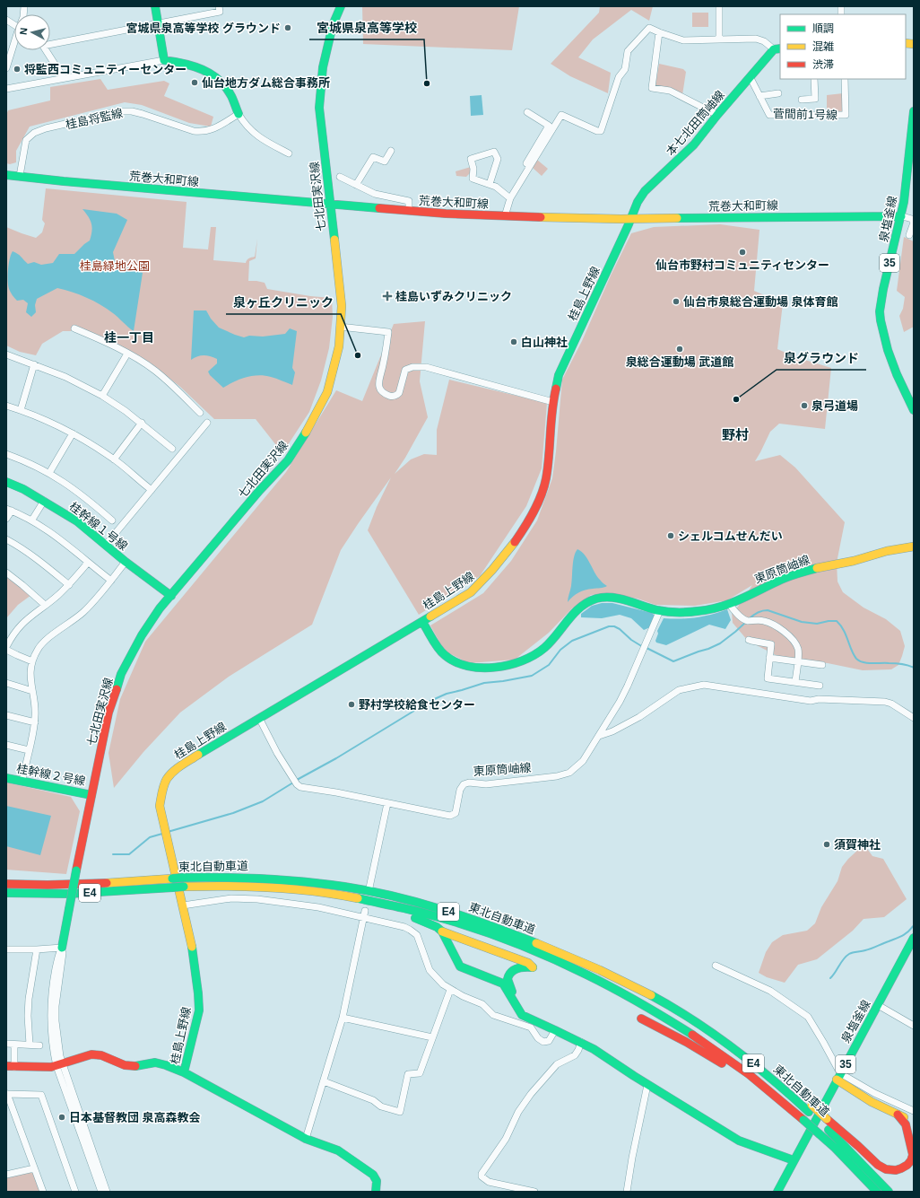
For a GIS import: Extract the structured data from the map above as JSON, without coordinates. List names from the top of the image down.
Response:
{
  "streets": {
    "main road": [
      "本七北田筒岫線",
      "荒巻大和町線",
      "七北田実沢線",
      "泉塩釜線",
      "35",
      "桂島上野線",
      "桂幹線１号線",
      "東原筒岫線",
      "桂幹線２号線",
      "東北自動車道",
      "E4"
    ],
    "street": ["菅間前1号線", "桂島将監線"]
  },
  "crossings": [
    ["菅間前1号線", "本七北田筒岫線"],
    ["桂島将監線", "荒巻大和町線"],
    ["本七北田筒岫線", "荒巻大和町線"],
    ["本七北田筒岫線", "桂島上野線"],
    ["荒巻大和町線", "七北田実沢線"],
    ["荒巻大和町線", "泉塩釜線"],
    ["荒巻大和町線", "桂島上野線"],
    ["七北田実沢線", "桂幹線１号線"],
    ["七北田実沢線", "桂幹線２号線"],
    ["桂島上野線", "東原筒岫線"]
  ],
  "districts": ["桂一丁目", "野村"],
  "parks": ["桂島緑地公園"],
  "places": {
    "other": [
      "宮城県泉高等学校 グラウンド",
      "将監西コミュニティーセンター",
      "仙台地方ダム総合事務所",
      "宮城県泉高等学校",
      "仙台市野村コミュニティセンター",
      "仙台市泉総合運動場 泉体育館",
      "白山神社",
      "泉総合運動場 武道館",
      "泉ヶ丘クリニック",
      "泉グラウンド",
      "泉弓道場",
      "シェルコムせんだい",
      "野村学校給食センター",
      "須賀神社",
      "日本基督教団 泉高森教会"
    ],
    "health": ["桂島いずみクリニック"]
  },
  "legend": ["順調", "混雑", "渋滞"],
  "north": "left"
}
